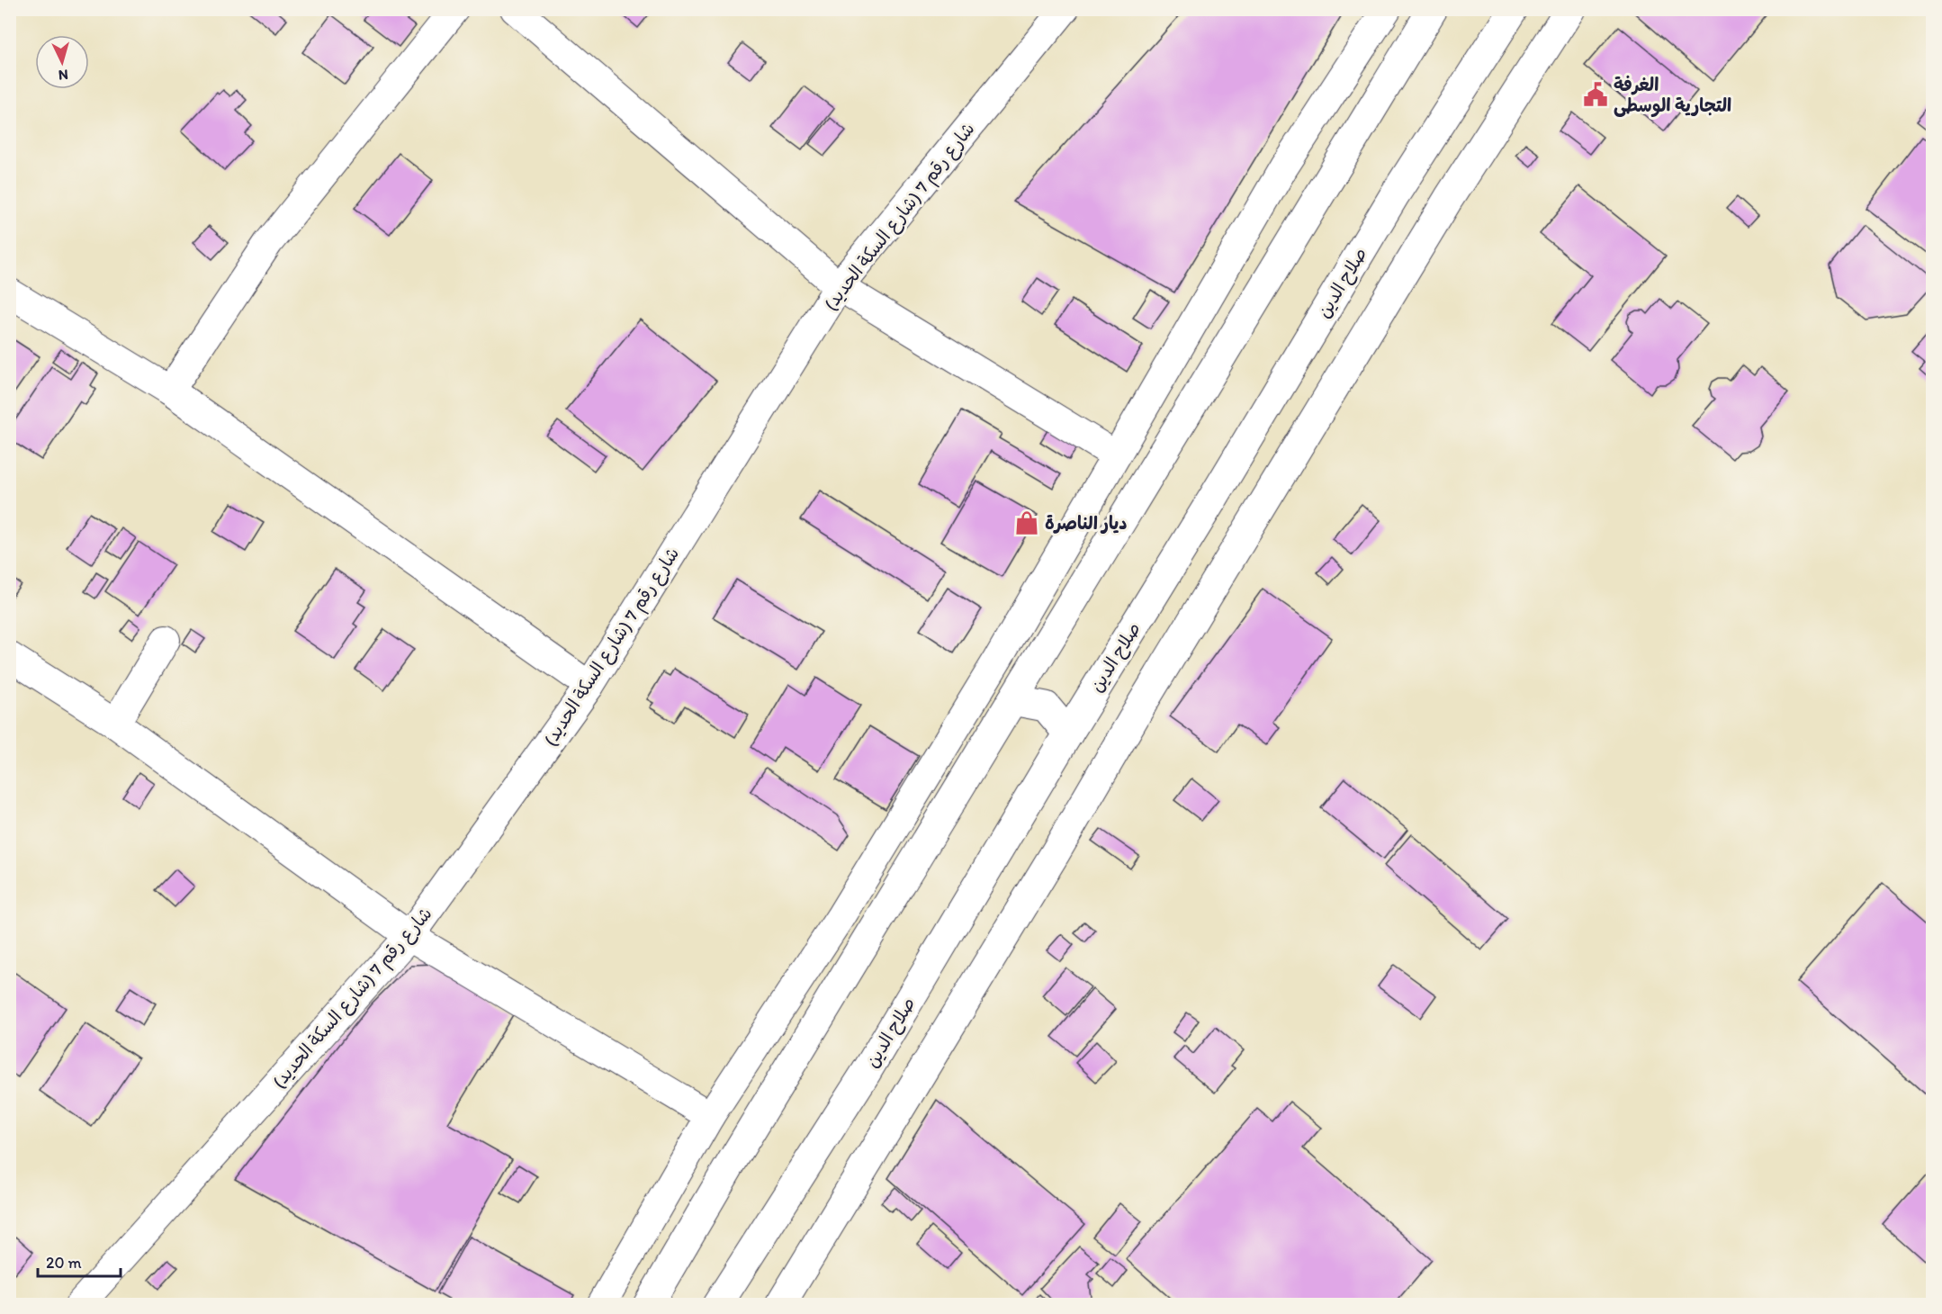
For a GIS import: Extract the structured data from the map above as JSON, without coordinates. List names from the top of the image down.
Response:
{
  "streets": {
    "main road": ["صلاح الدين"],
    "street": ["شارع رقم 7 (شارع السكة الحديد)"]
  },
  "places": {
    "public building": ["الغرفة التجارية الوسطى"],
    "shop": ["ديار الناصرة"]
  },
  "scale_bar": "20 m",
  "north": "bottom"
}
